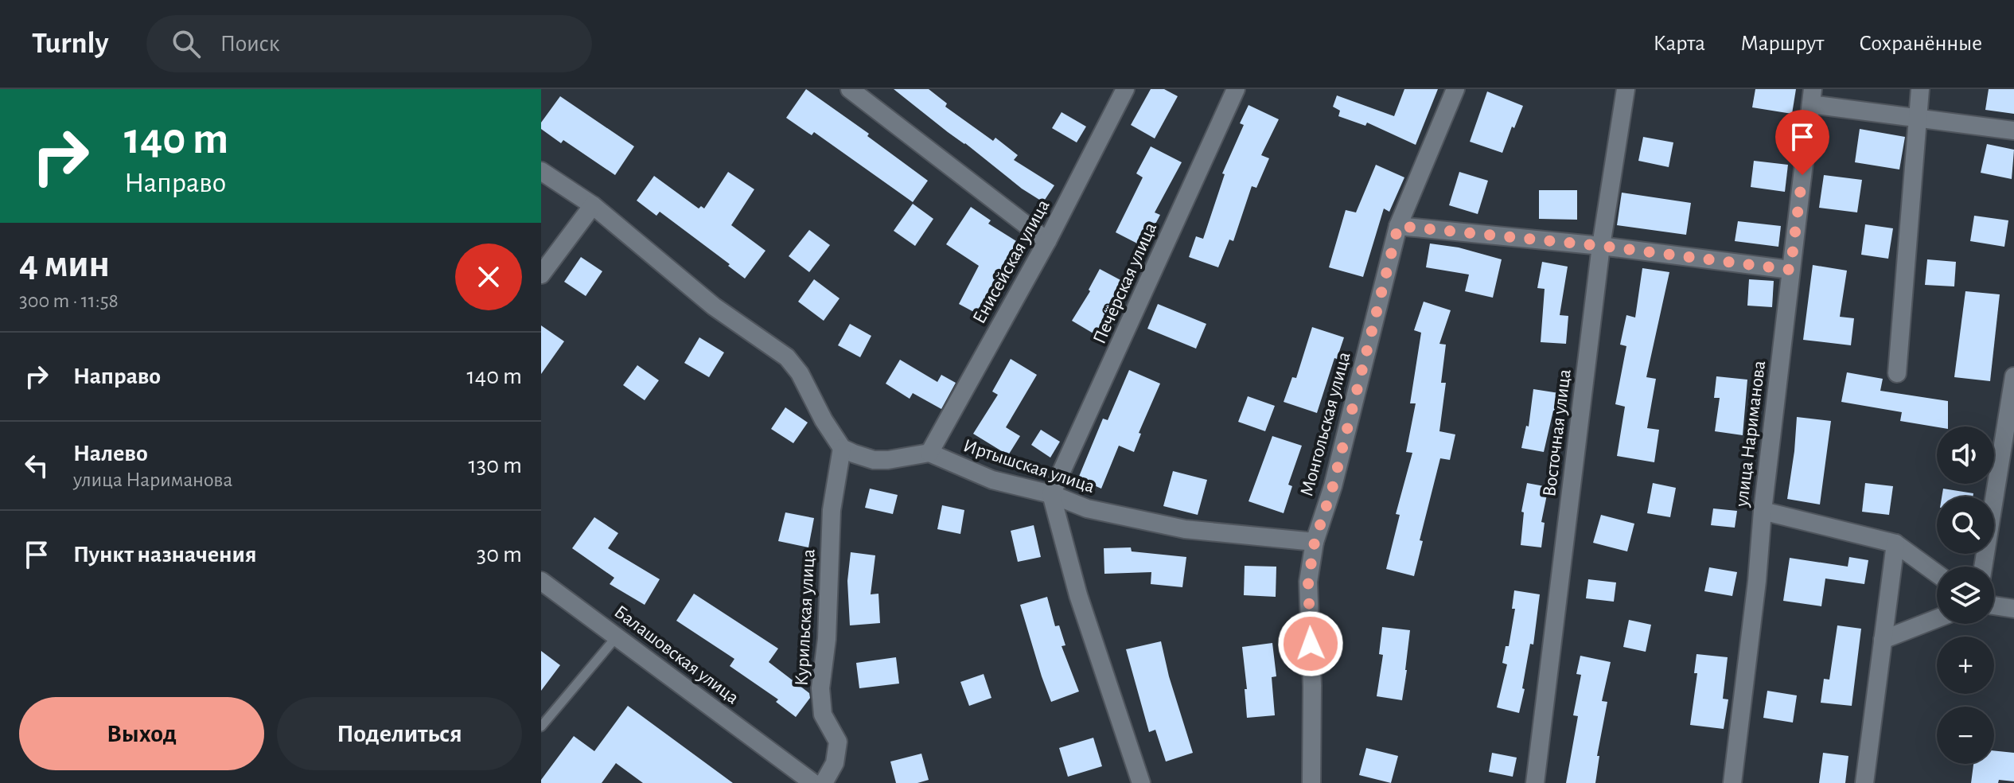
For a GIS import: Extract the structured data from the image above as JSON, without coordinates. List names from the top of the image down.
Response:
{
  "streets": {
    "street": [
      "Енисейская улица",
      "Печёрская улица",
      "Монгольская улица",
      "Восточная улица",
      "улица Нариманова",
      "Иртышская улица",
      "Курильская улица",
      "Балашовская улица"
    ]
  },
  "crossings": [
    ["Енисейская улица", "Иртышская улица"],
    ["Печёрская улица", "Иртышская улица"],
    ["Монгольская улица", "Иртышская улица"]
  ],
  "page": {
    "header": "Turnly",
    "search": "Поиск",
    "nav": ["Карта", "Маршрут", "Сохранённые"],
    "turn": ["140 m", "Направо"],
    "heading": ["4 мин", "300 m · 11:58"],
    "list": [
      {
        "name": "Направо",
        "value": "140 m"
      },
      {
        "name": "Налево",
        "note": "улица Нариманова",
        "value": "130 m"
      },
      {
        "name": "Пункт назначения",
        "value": "30 m"
      }
    ],
    "map_buttons": ["+", "−"],
    "buttons": ["Выход", "Поделиться"]
  }
}
